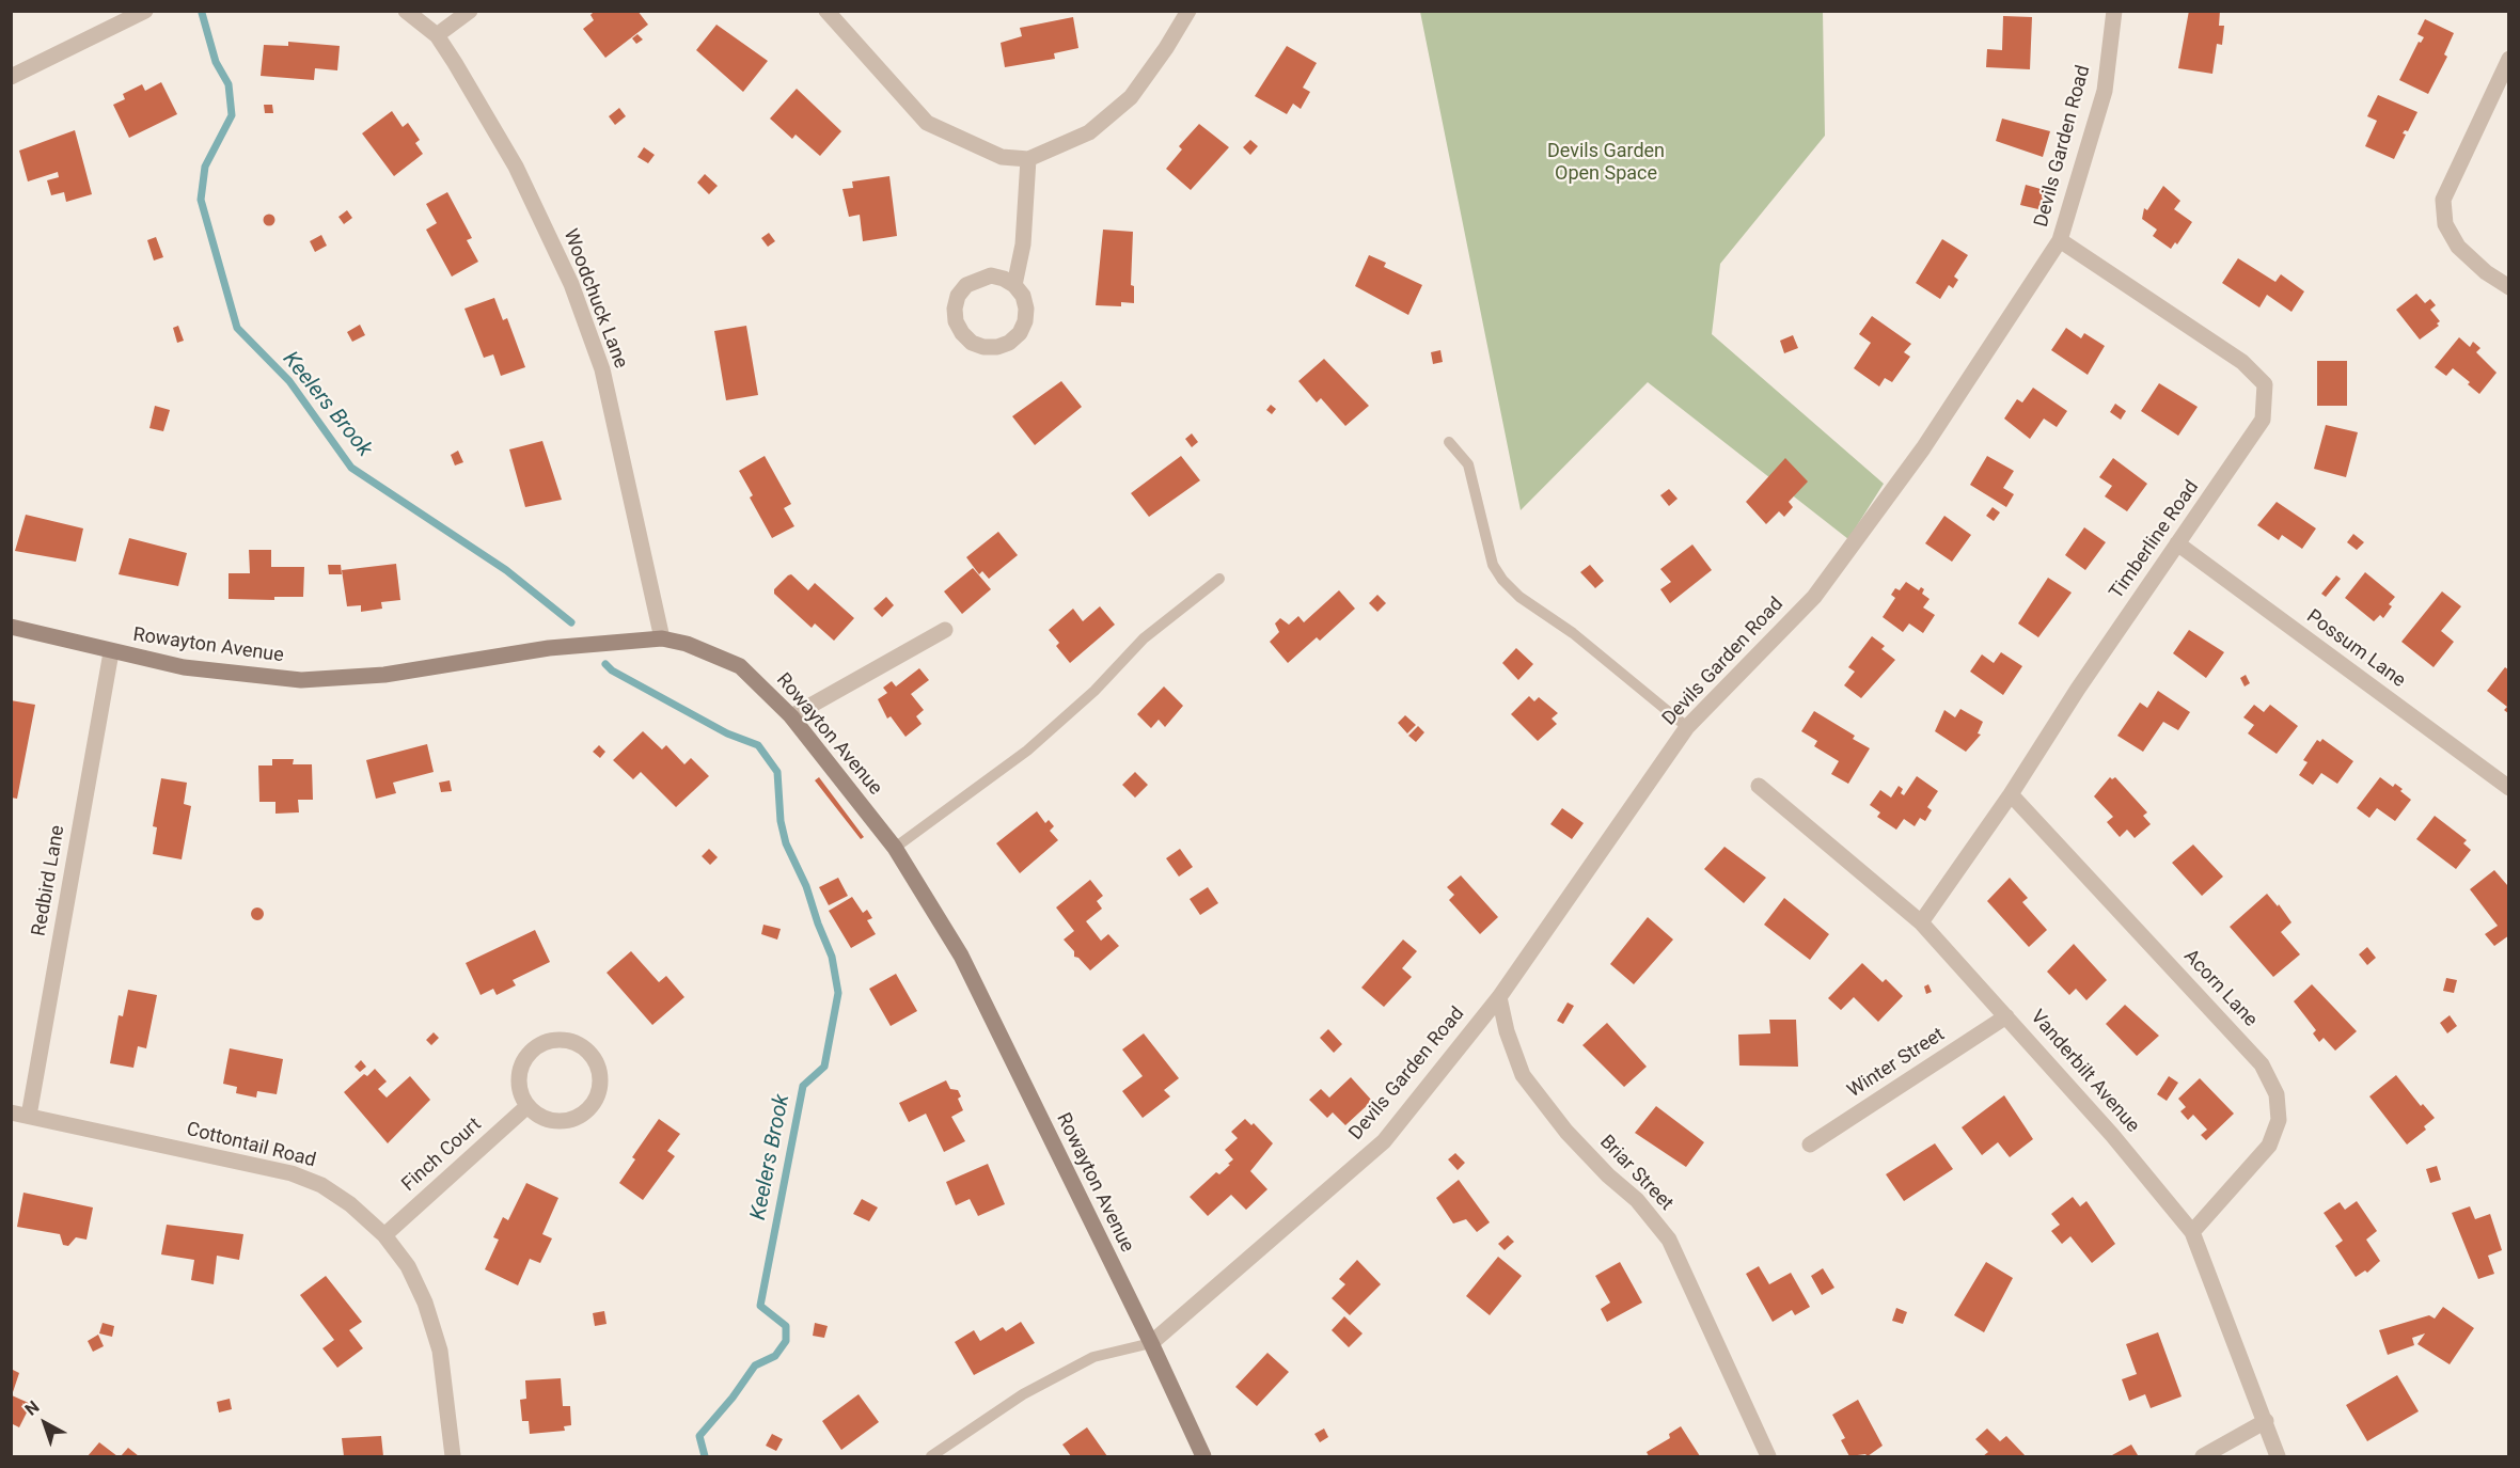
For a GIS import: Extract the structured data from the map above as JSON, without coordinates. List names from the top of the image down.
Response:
{
  "streets": {
    "street": [
      "Devils Garden Road",
      "Woodchuck Lane",
      "Timberline Road",
      "Rowayton Avenue",
      "Possum Lane",
      "Redbird Lane",
      "Acorn Lane",
      "Winter Street",
      "Vanderbilt Avenue",
      "Cottontail Road",
      "Finch Court",
      "Briar Street"
    ]
  },
  "crossings": [
    ["Devils Garden Road", "Timberline Road"],
    ["Devils Garden Road", "Rowayton Avenue"],
    ["Devils Garden Road", "Briar Street"],
    ["Woodchuck Lane", "Rowayton Avenue"],
    ["Timberline Road", "Possum Lane"],
    ["Timberline Road", "Acorn Lane"],
    ["Timberline Road", "Vanderbilt Avenue"],
    ["Rowayton Avenue", "Redbird Lane"],
    ["Redbird Lane", "Cottontail Road"],
    ["Acorn Lane", "Vanderbilt Avenue"],
    ["Winter Street", "Vanderbilt Avenue"],
    ["Cottontail Road", "Finch Court"]
  ],
  "water": ["Keelers Brook"],
  "parks": ["Devils Garden Open Space"],
  "north": "top left"
}
